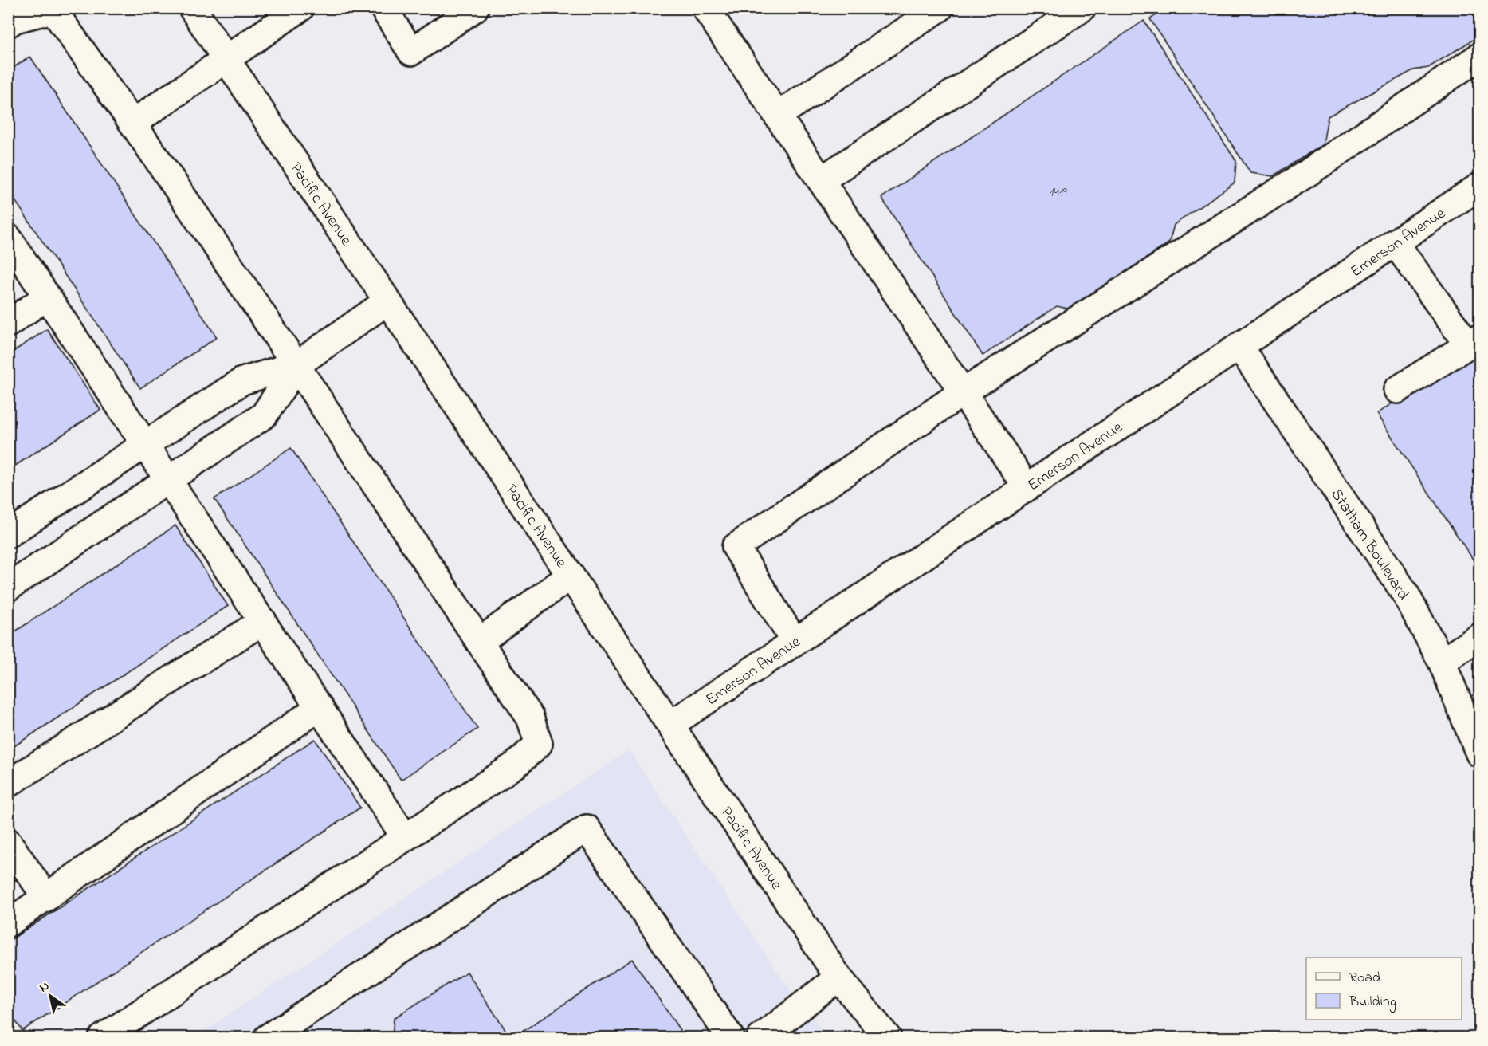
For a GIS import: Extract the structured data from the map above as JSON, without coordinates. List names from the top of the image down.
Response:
{
  "streets": {
    "street": ["Pacific Avenue", "Emerson Avenue", "Statham Boulevard"]
  },
  "crossings": [
    ["Pacific Avenue", "Emerson Avenue"],
    ["Emerson Avenue", "Statham Boulevard"]
  ],
  "house_numbers": ["1419"],
  "legend": ["Road", "Building"],
  "north": "top left"
}
